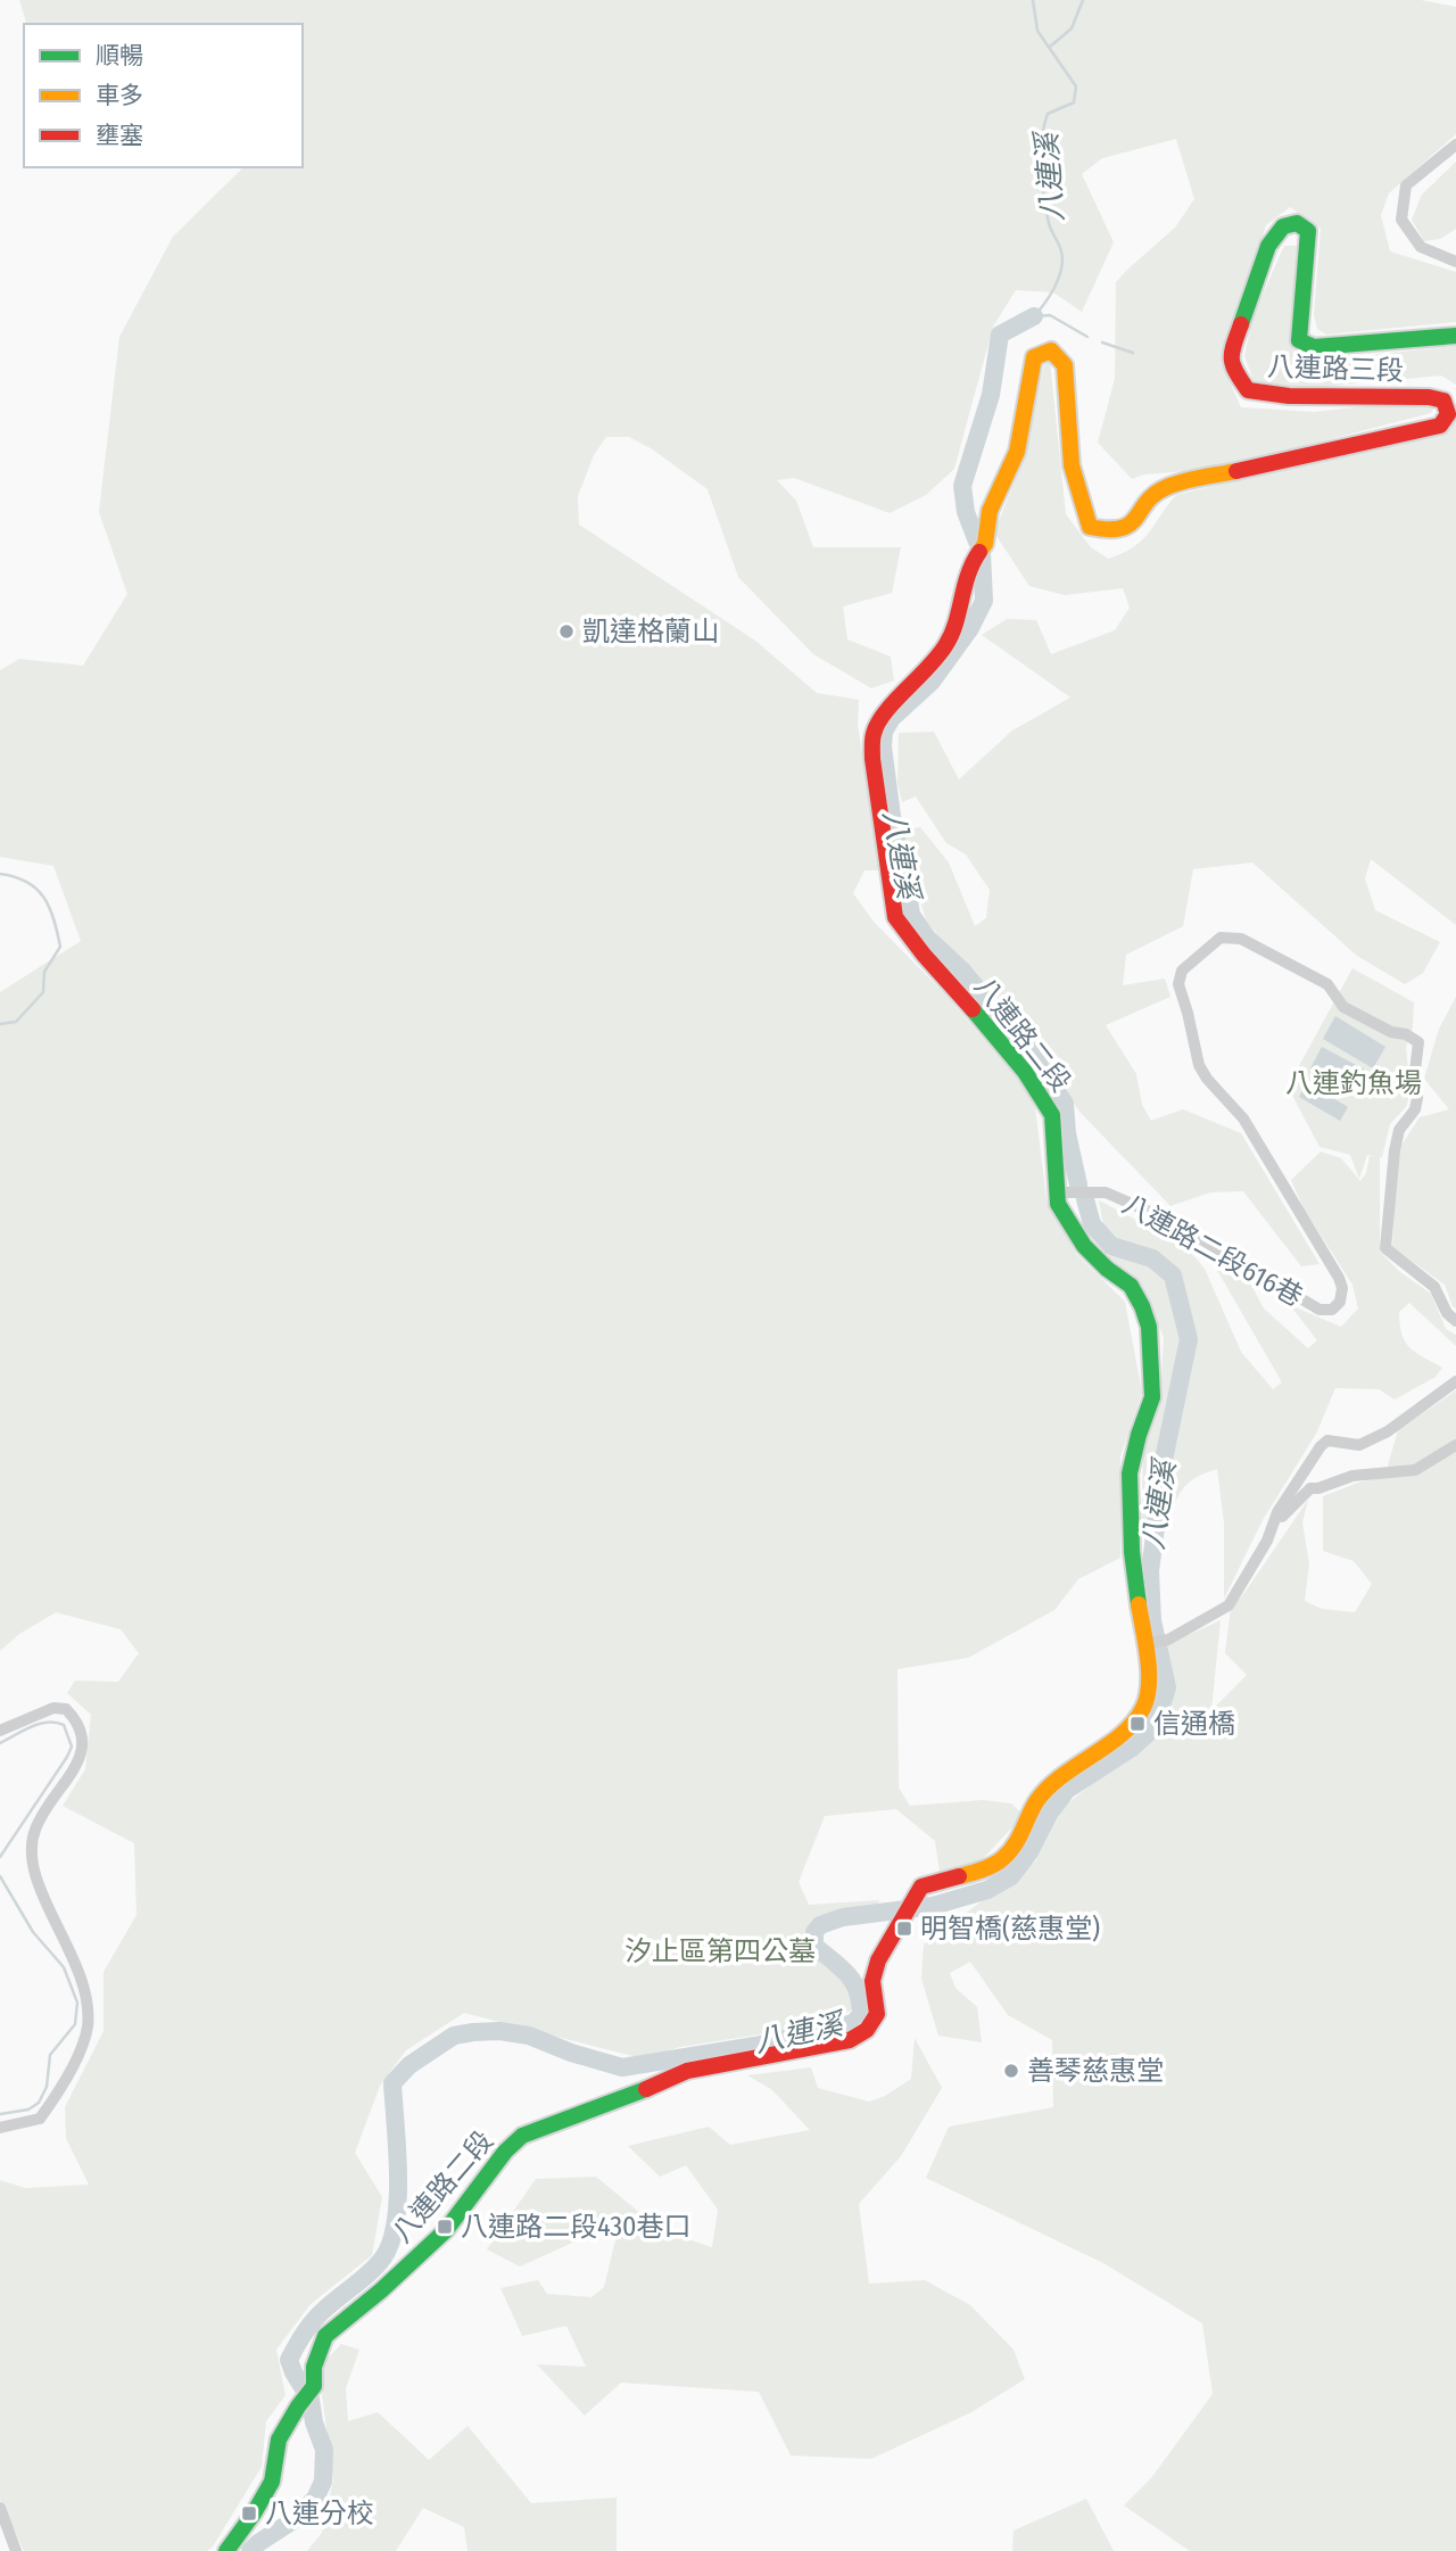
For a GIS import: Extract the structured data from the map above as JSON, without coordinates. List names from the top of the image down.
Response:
{
  "streets": {
    "street": ["八連路三段", "八連路二段", "八連路二段616巷"]
  },
  "crossings": [
    ["八連路三段", "八連路二段"],
    ["八連路二段", "八連路二段616巷"]
  ],
  "water": ["八連溪"],
  "parks": ["八連釣魚場", "汐止區第四公墓"],
  "places": {
    "other": ["凱達格蘭山", "善琴慈惠堂"],
    "transit": [
      "信通橋",
      "明智橋(慈惠堂)",
      "八連路二段430巷口",
      "八連分校"
    ]
  },
  "legend": ["順暢", "車多", "壅塞"]
}
